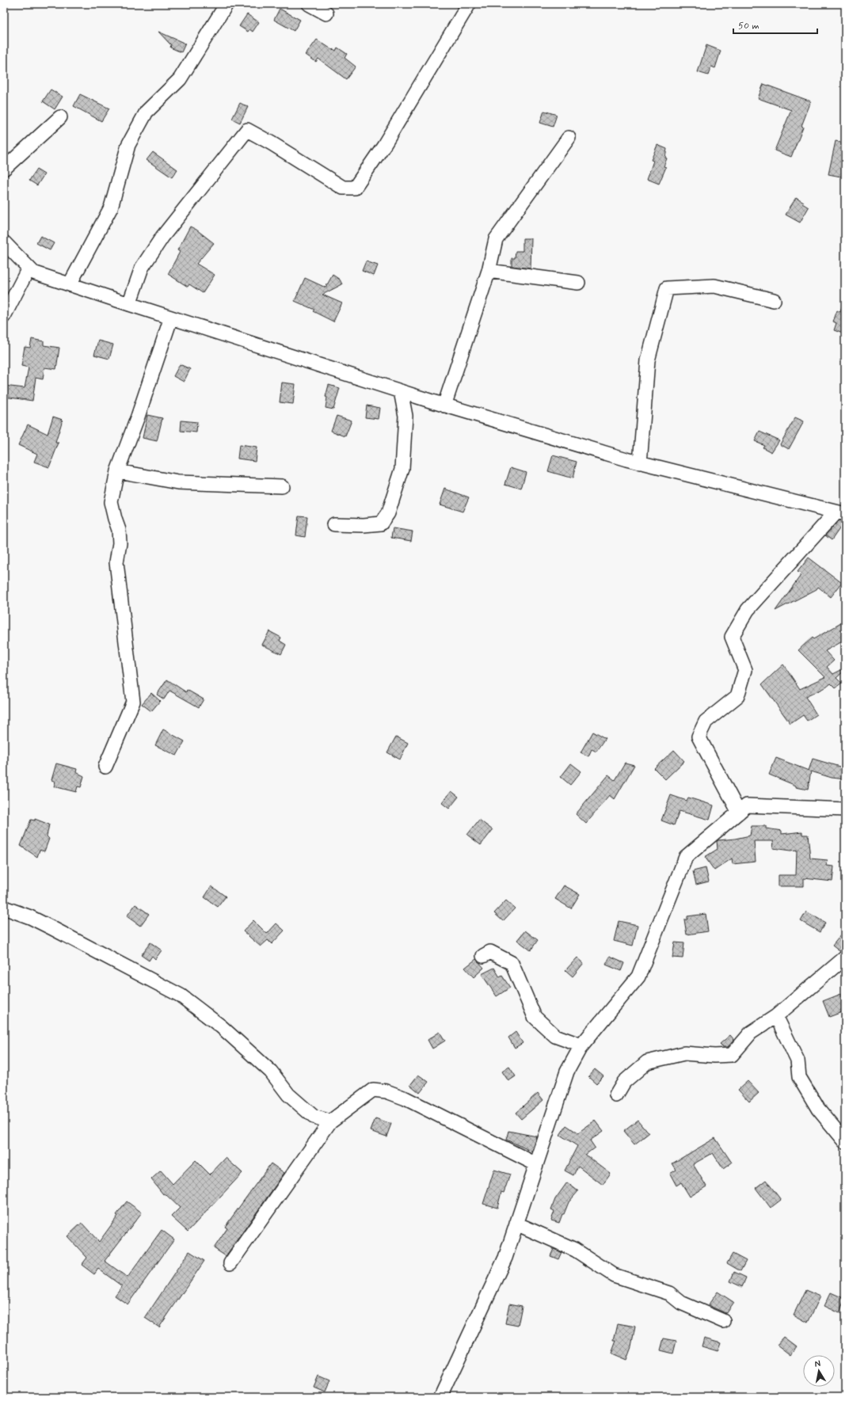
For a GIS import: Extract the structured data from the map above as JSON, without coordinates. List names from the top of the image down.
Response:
{
  "scale_bar": "50 m",
  "north": "top"
}
